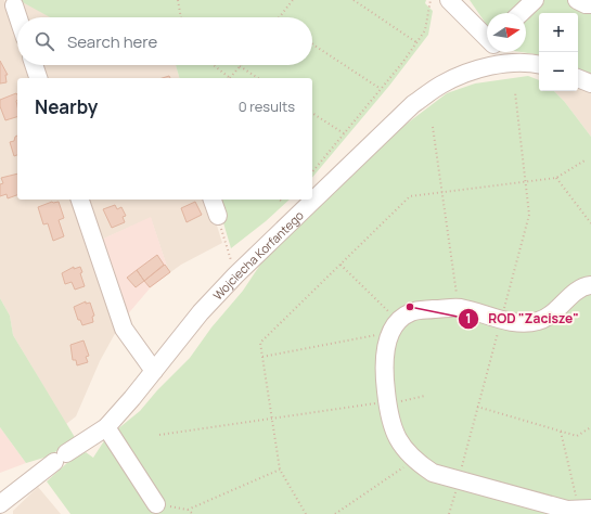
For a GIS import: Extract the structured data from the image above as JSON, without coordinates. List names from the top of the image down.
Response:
{
  "streets": {
    "street": ["Wojciecha Korfantego"]
  },
  "places": ["ROD \"Zacisze\""],
  "north": "right",
  "page": {
    "map_buttons": ["+", "−"],
    "search": "Search here",
    "heading": ["Nearby", "0 results"]
  }
}
